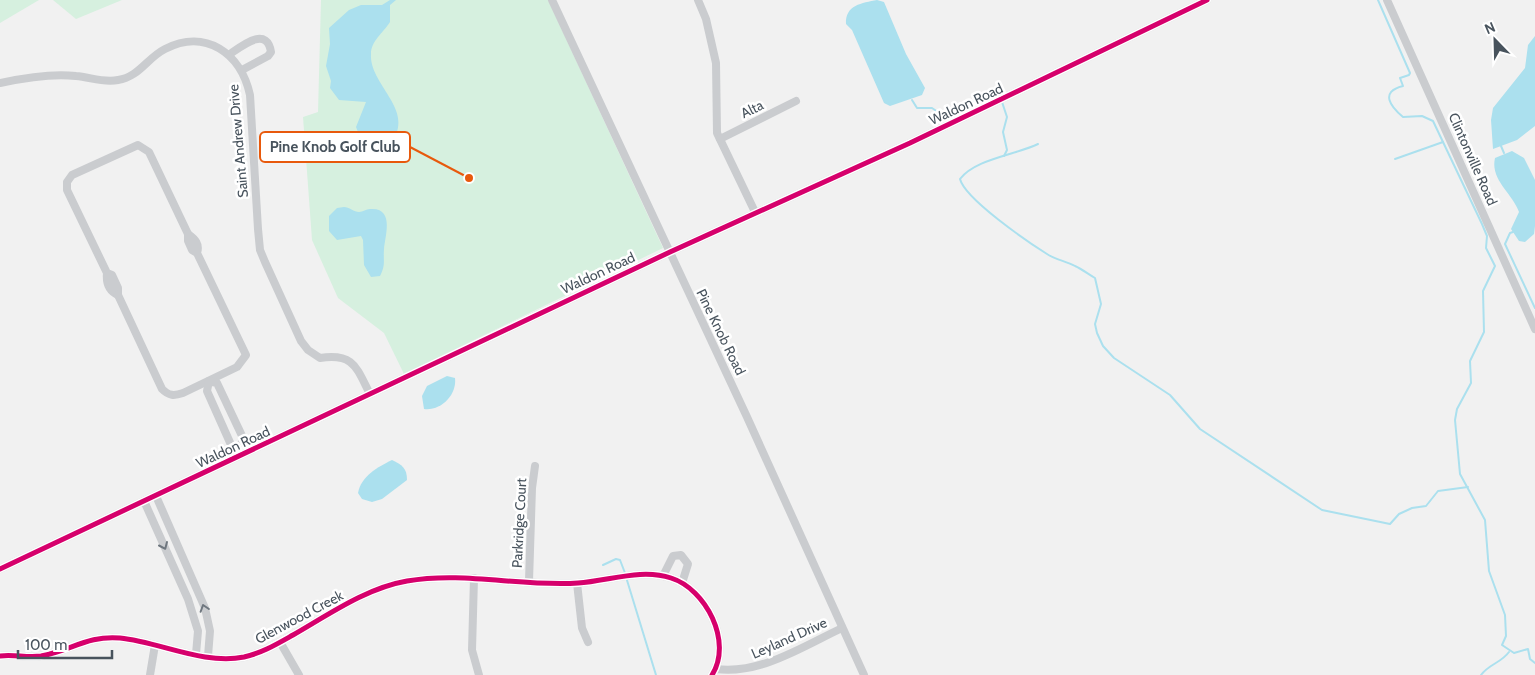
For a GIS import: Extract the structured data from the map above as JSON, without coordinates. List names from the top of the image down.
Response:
{
  "streets": {
    "street": [
      "Waldon Road",
      "Alta",
      "Saint Andrew Drive",
      "Clintonville Road",
      "Pine Knob Road",
      "Parkridge Court",
      "Glenwood Creek",
      "Leyland Drive"
    ]
  },
  "crossings": [
    ["Waldon Road", "Saint Andrew Drive"],
    ["Waldon Road", "Pine Knob Road"],
    ["Pine Knob Road", "Leyland Drive"],
    ["Parkridge Court", "Glenwood Creek"],
    ["Glenwood Creek", "Leyland Drive"]
  ],
  "places": ["Pine Knob Golf Club"],
  "scale_bar": "100 m",
  "north": "top left"
}
